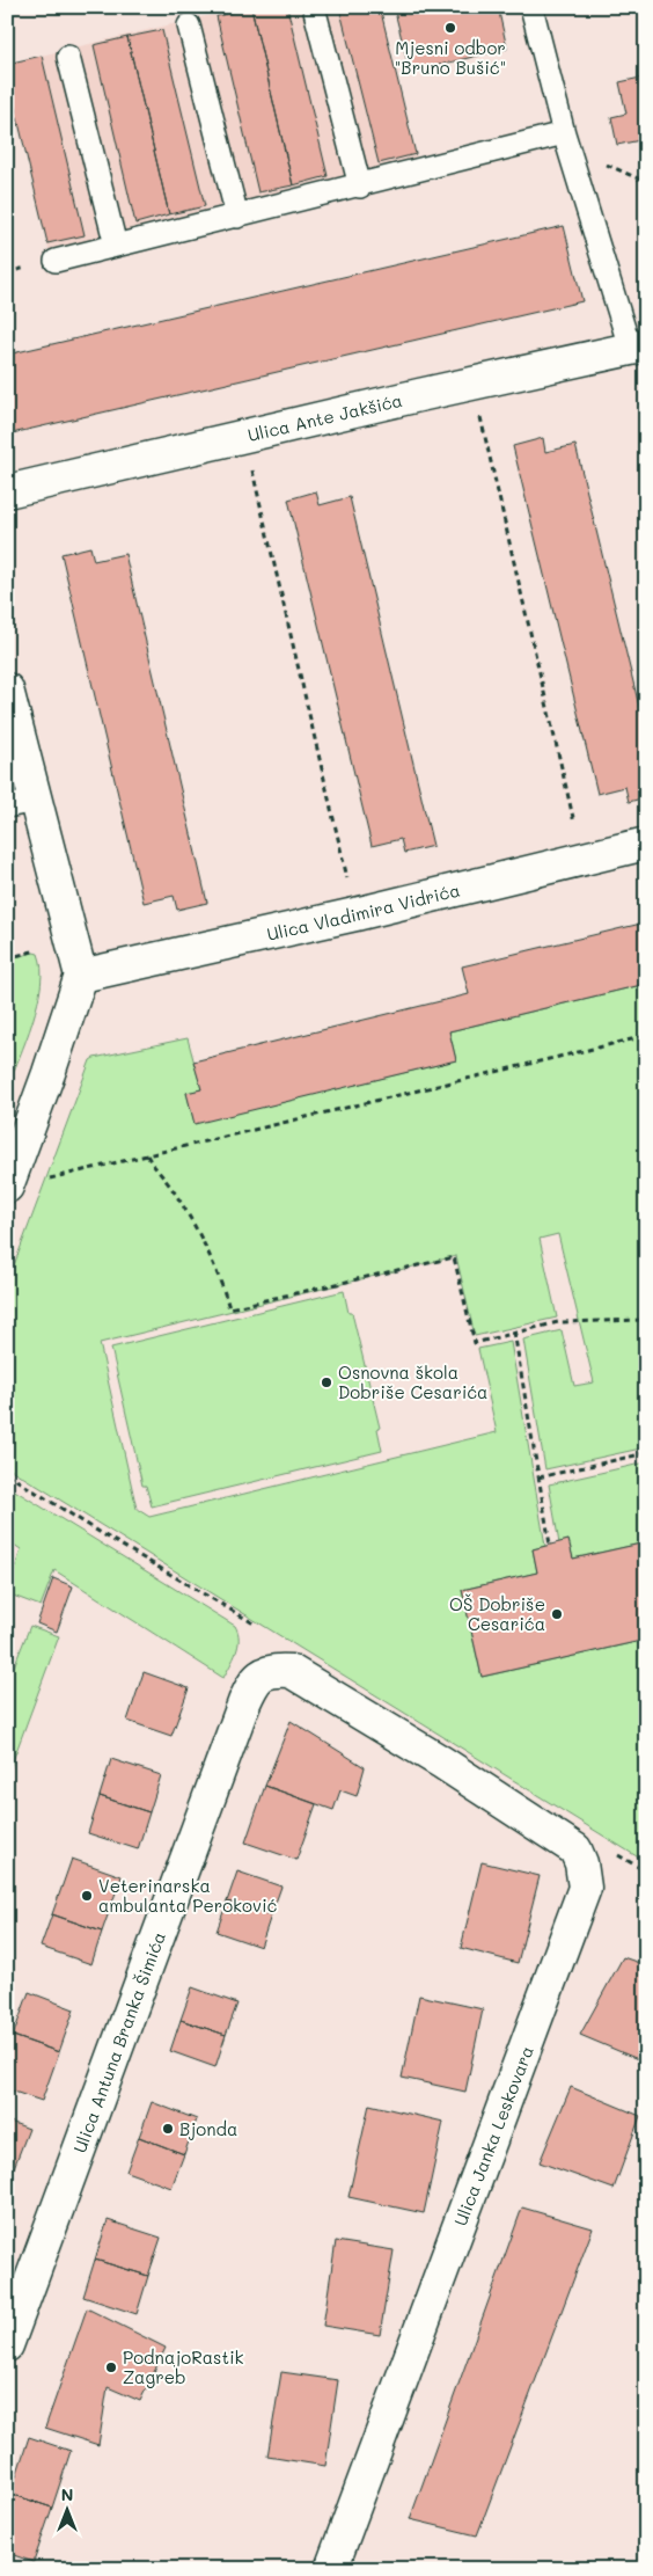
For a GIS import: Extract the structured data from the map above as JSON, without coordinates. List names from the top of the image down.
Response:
{
  "streets": {
    "street": [
      "Ulica Ante Jakšića",
      "Ulica Vladimira Vidrića",
      "Ulica Antuna Branka Šimića",
      "Ulica Janka Leskovara"
    ]
  },
  "crossings": [
    ["Ulica Antuna Branka Šimića", "Ulica Janka Leskovara"]
  ],
  "places": [
    "Mjesni odbor \"Bruno Bušić\"",
    "Osnovna škola Dobriše Cesarića",
    "OŠ Dobriše Cesarića",
    "Veterinarska ambulanta Peroković",
    "Bjonda",
    "PodnajoRastik Zagreb"
  ],
  "north": "top"
}
